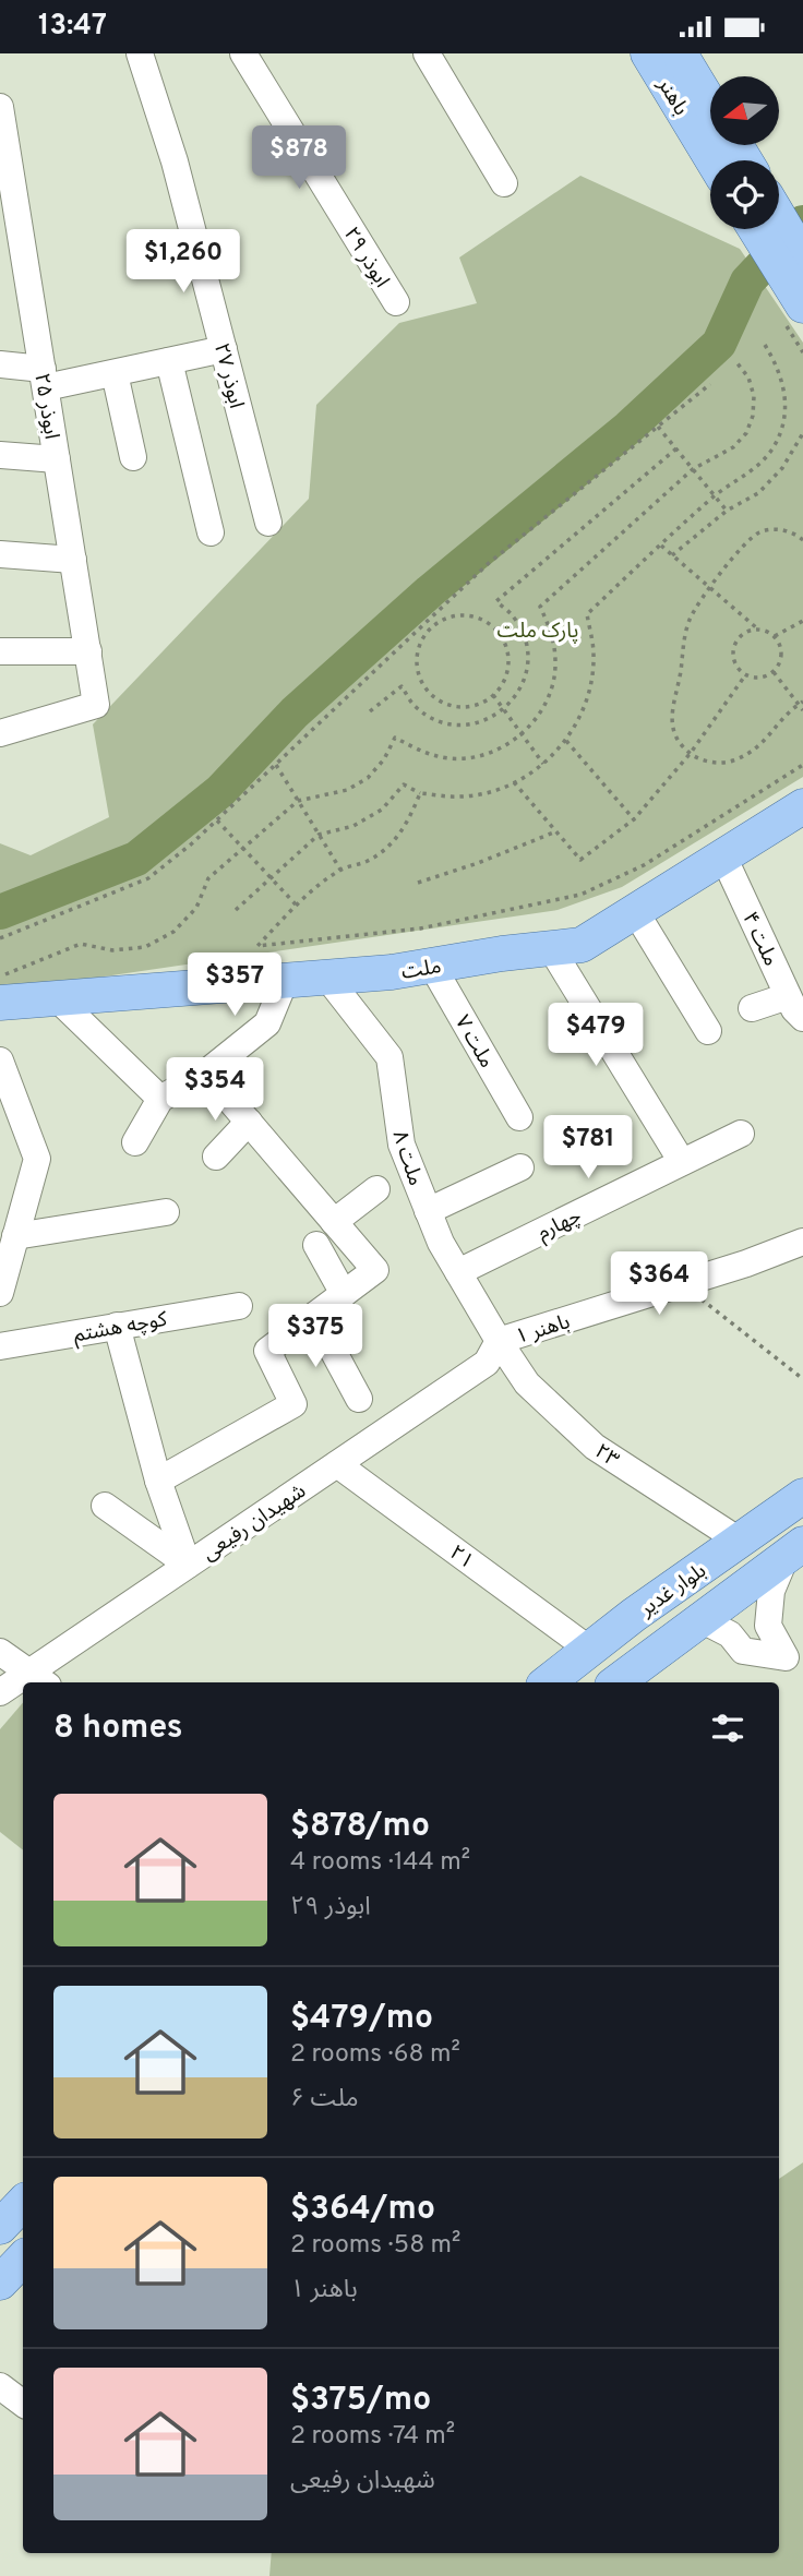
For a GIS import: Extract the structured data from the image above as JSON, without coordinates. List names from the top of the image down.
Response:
{
  "streets": {
    "main road": ["باهنر", "ملت", "بلوار غدیر"],
    "street": [
      "ابوذر ۲۹",
      "ابوذر ۲۷",
      "ابوذر ۲۵",
      "۴ ملت",
      "۷ ملت",
      "۸ ملت",
      "چهارم",
      "کوچه هشتم",
      "باهنر ۱",
      "۲۳",
      "شهیدان رفیعی",
      "۲۱"
    ]
  },
  "crossings": [
    ["۴ ملت", "ملت"],
    ["ملت", "۷ ملت"],
    ["ملت", "۸ ملت"],
    ["۸ ملت", "چهارم"],
    ["۸ ملت", "باهنر ۱"],
    ["۸ ملت", "۲۳"],
    ["۸ ملت", "شهیدان رفیعی"],
    ["باهنر ۱", "۲۳"],
    ["باهنر ۱", "شهیدان رفیعی"],
    ["۲۳", "شهیدان رفیعی"],
    ["۲۳", "بلوار غدیر"],
    ["شهیدان رفیعی", "۲۱"],
    ["۲۱", "بلوار غدیر"]
  ],
  "parks": ["پارک ملت"],
  "north": "left",
  "page": {
    "status": "13:47",
    "price": [
      "$878",
      "$1,260",
      "$357",
      "$479",
      "$354",
      "$781",
      "$364",
      "$375"
    ],
    "heading": "8 homes",
    "list": [
      {
        "name": "$878/mo",
        "note": "4 rooms · 144 m² · ابوذر ۲۹"
      },
      {
        "name": "$479/mo",
        "note": "2 rooms · 68 m² · ۶ ملت"
      },
      {
        "name": "$364/mo",
        "note": "2 rooms · 58 m² · باهنر ۱"
      },
      {
        "name": "$375/mo",
        "note": "2 rooms · 74 m² · شهیدان رفیعی"
      }
    ]
  }
}
